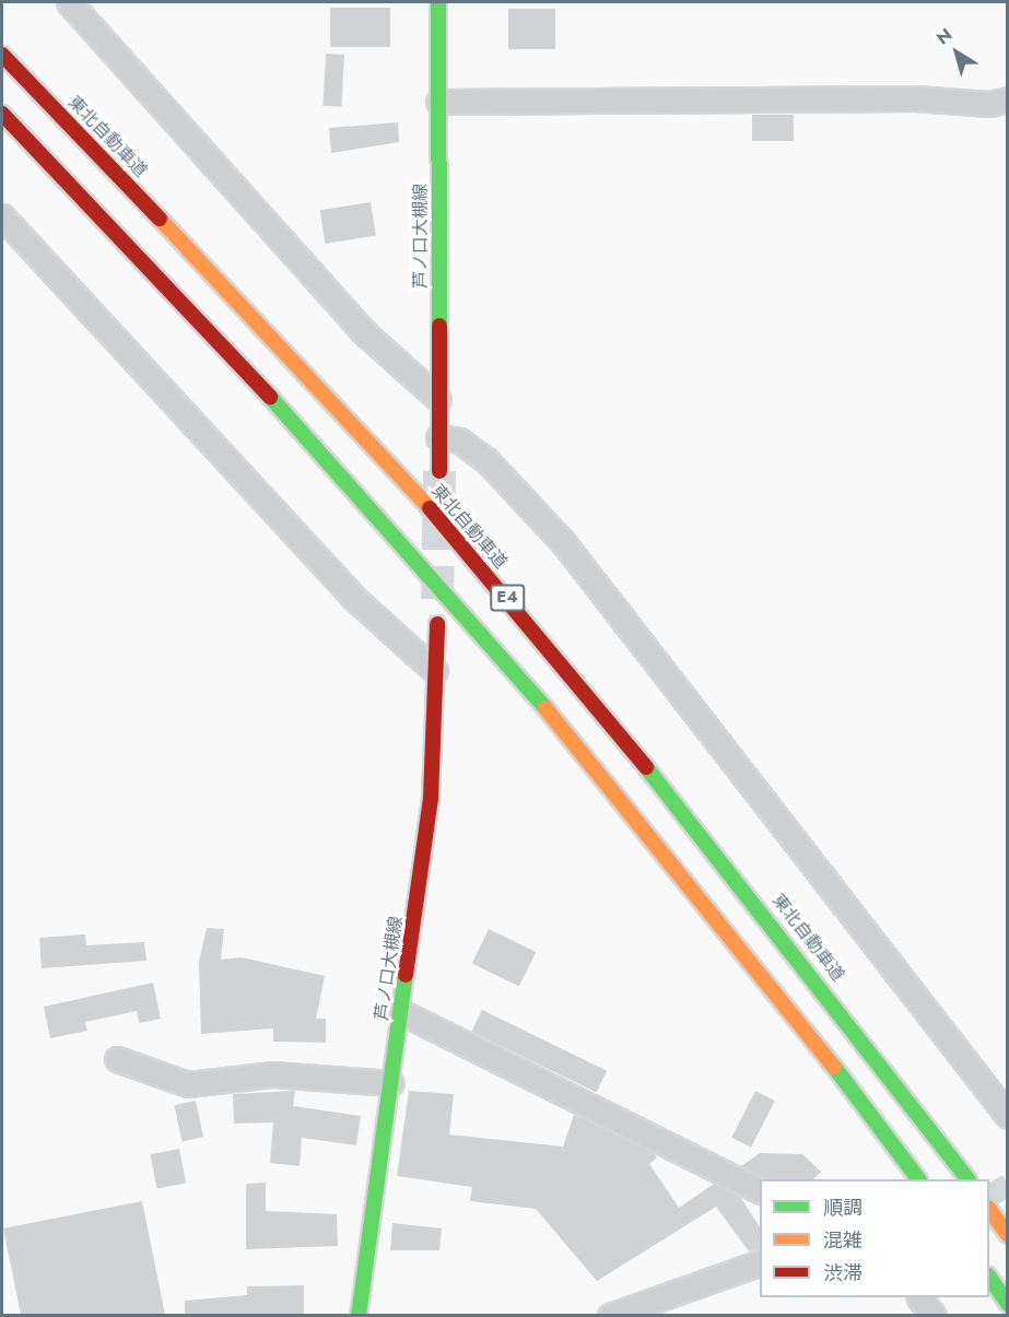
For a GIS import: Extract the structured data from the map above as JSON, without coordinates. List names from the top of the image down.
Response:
{
  "streets": {
    "main road": ["東北自動車道", "芦ノ口大槻線", "E4"]
  },
  "legend": ["順調", "混雑", "渋滞"],
  "north": "top left"
}
